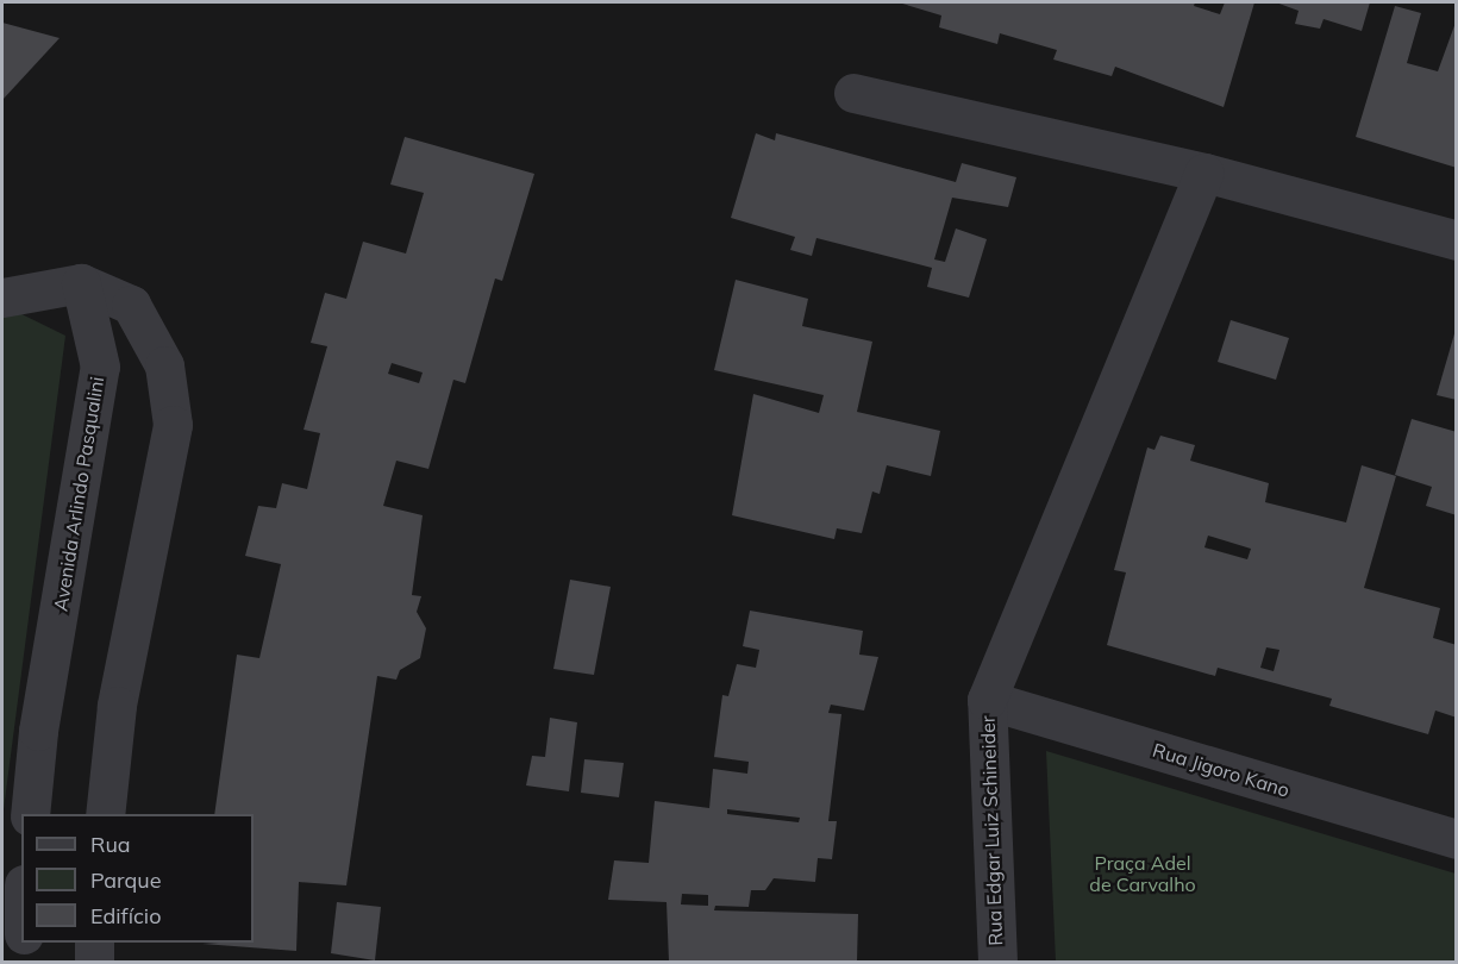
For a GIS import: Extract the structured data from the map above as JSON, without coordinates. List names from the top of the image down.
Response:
{
  "streets": {
    "street": ["Avenida Arlindo Pasqualini", "Rua Jigoro Kano", "Rua Edgar Luiz Schineider"]
  },
  "crossings": [
    ["Rua Jigoro Kano", "Rua Edgar Luiz Schineider"]
  ],
  "parks": ["Praça Adel de Carvalho"],
  "legend": ["Rua", "Parque", "Edifício"]
}
